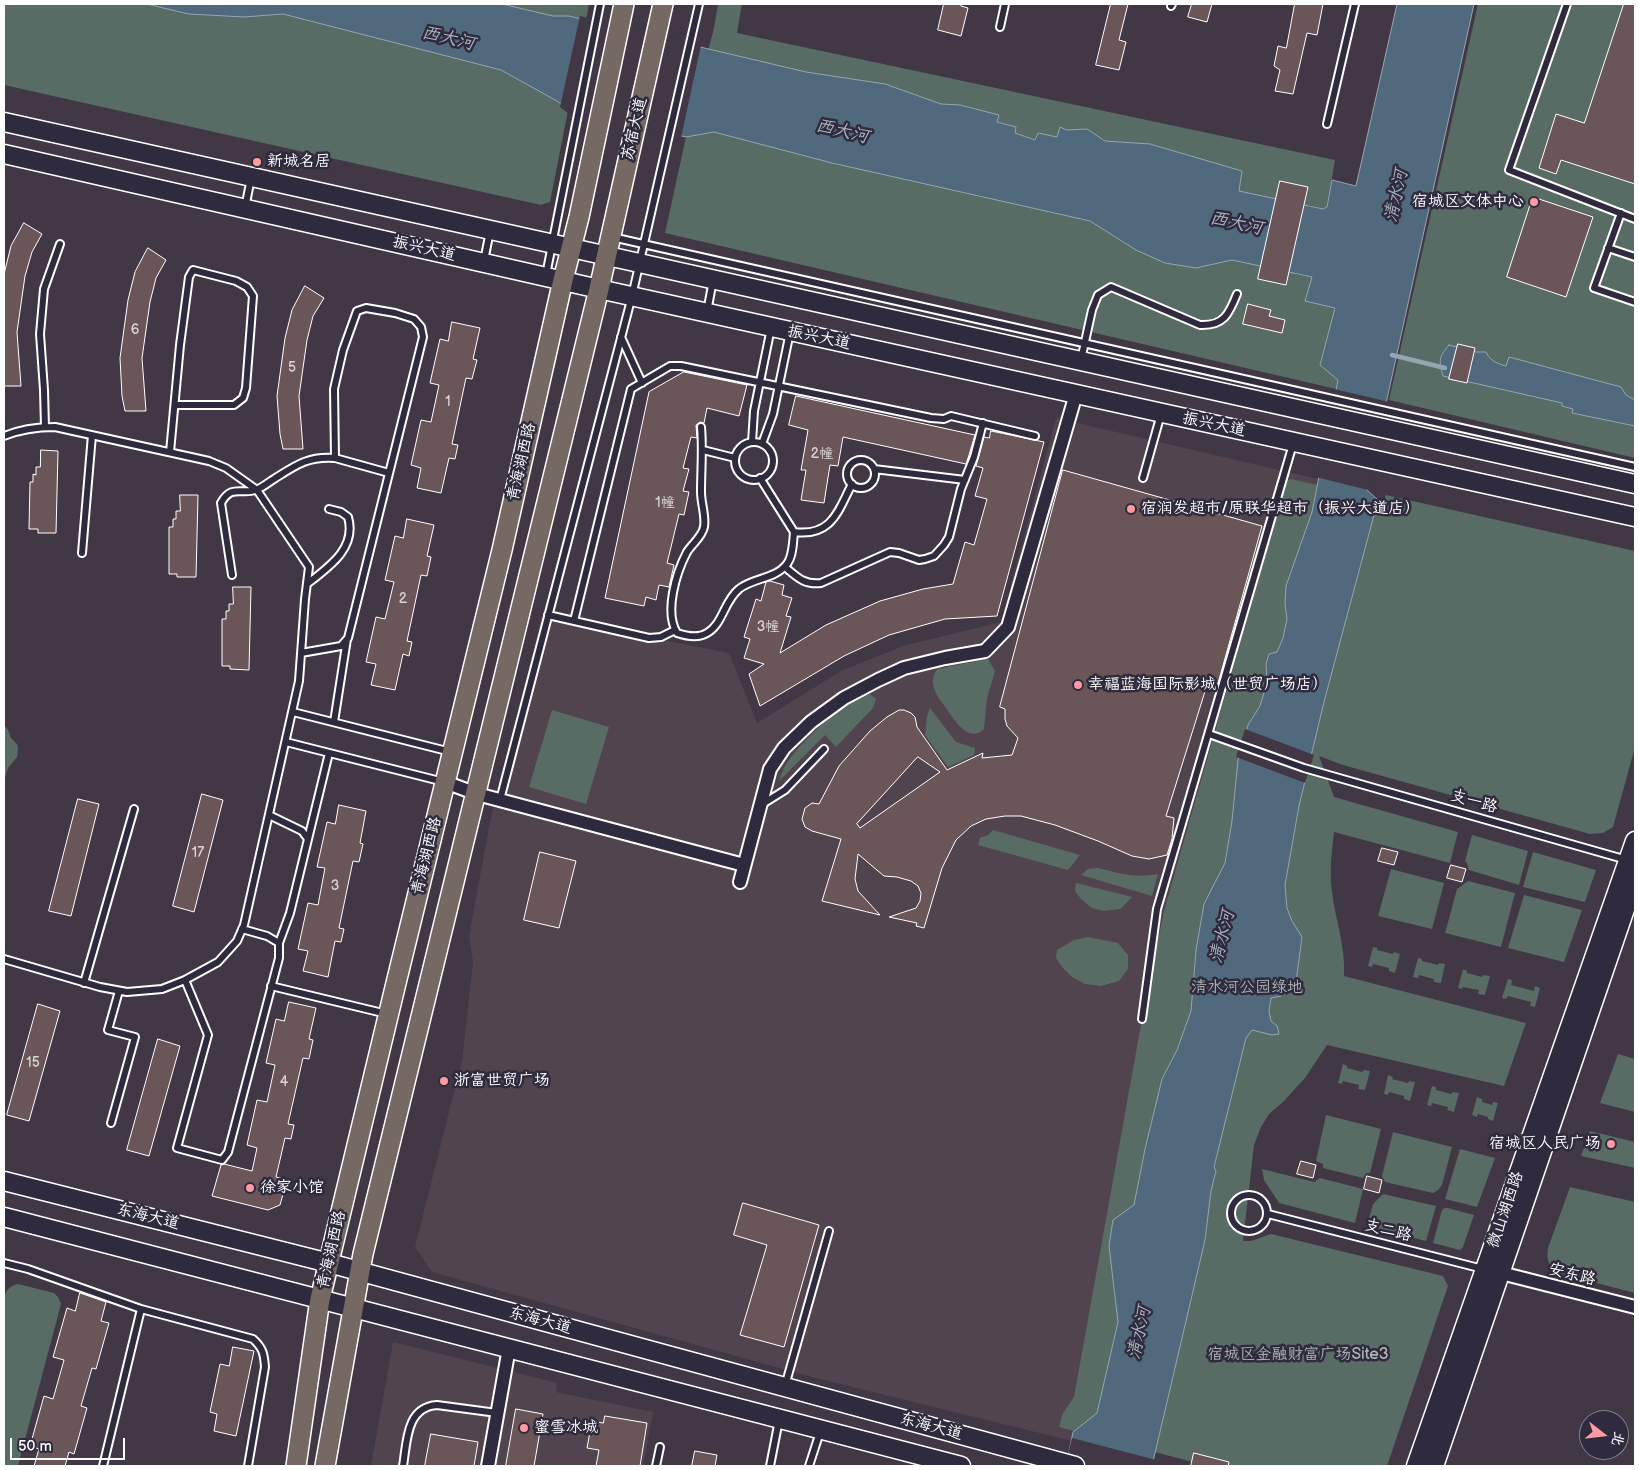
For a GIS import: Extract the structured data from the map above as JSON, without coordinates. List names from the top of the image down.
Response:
{
  "streets": {
    "main road": ["苏宿大道", "青海湖西路"],
    "street": [
      "振兴大道",
      "微山湖西路",
      "东海大道",
      "安东路"
    ],
    "lane": ["支一路", "支二路"]
  },
  "crossings": [
    ["苏宿大道", "振兴大道"],
    ["苏宿大道", "青海湖西路"],
    ["振兴大道", "青海湖西路"],
    ["青海湖西路", "东海大道"],
    ["支一路", "微山湖西路"],
    ["微山湖西路", "支二路"],
    ["微山湖西路", "安东路"],
    ["支二路", "安东路"]
  ],
  "water": ["西大河", "清水河"],
  "parks": ["清水河公园绿地", "宿城区金融财富广场Site3"],
  "places": [
    "新城名居",
    "宿城区文体中心",
    "宿润发超市/原联华超市（振兴大道店）",
    "幸福蓝海国际影城（世贸广场店）",
    "浙富世贸广场",
    "宿城区人民广场",
    "徐家小馆",
    "蜜雪冰城"
  ],
  "house_numbers": [
    "6",
    "5",
    "1",
    "2幢",
    "1幢",
    "2",
    "3幢",
    "17",
    "3",
    "15",
    "4"
  ],
  "scale_bar": "50 m",
  "north": "right"
}
